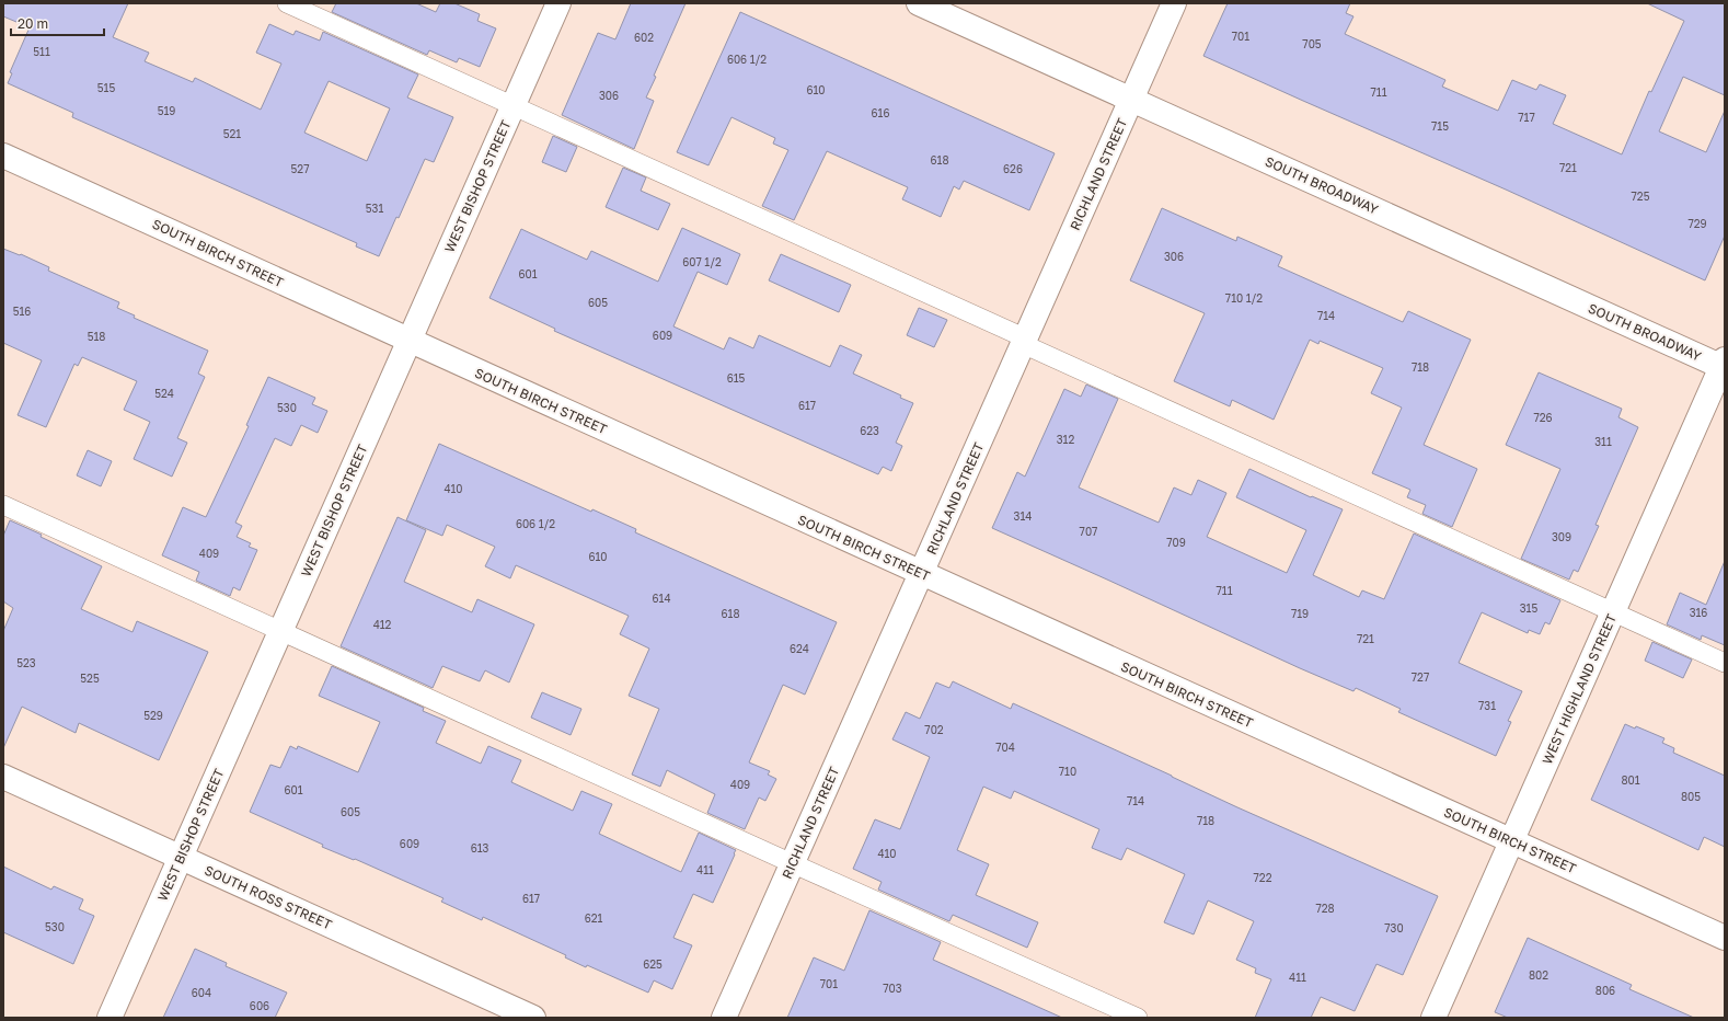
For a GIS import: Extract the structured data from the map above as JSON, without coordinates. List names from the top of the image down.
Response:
{
  "streets": {
    "street": [
      "RICHLAND STREET",
      "SOUTH BROADWAY",
      "WEST BISHOP STREET",
      "SOUTH BIRCH STREET",
      "WEST HIGHLAND STREET",
      "SOUTH ROSS STREET"
    ]
  },
  "crossings": [
    ["RICHLAND STREET", "SOUTH BROADWAY"],
    ["RICHLAND STREET", "SOUTH BIRCH STREET"],
    ["SOUTH BROADWAY", "WEST HIGHLAND STREET"],
    ["WEST BISHOP STREET", "SOUTH BIRCH STREET"],
    ["WEST BISHOP STREET", "SOUTH ROSS STREET"],
    ["SOUTH BIRCH STREET", "WEST HIGHLAND STREET"]
  ],
  "house_numbers": [
    "701",
    "602",
    "705",
    "511",
    "606 1/2",
    "515",
    "610",
    "711",
    "306",
    "519",
    "616",
    "717",
    "715",
    "521",
    "618",
    "721",
    "527",
    "626",
    "725",
    "531",
    "729",
    "306",
    "607 1/2",
    "601",
    "710 1/2",
    "605",
    "516",
    "714",
    "609",
    "518",
    "718",
    "615",
    "524",
    "617",
    "530",
    "726",
    "623",
    "312",
    "311",
    "410",
    "314",
    "606 1/2",
    "707",
    "309",
    "709",
    "409",
    "610",
    "711",
    "614",
    "315",
    "316",
    "618",
    "719",
    "412",
    "721",
    "624",
    "523",
    "727",
    "525",
    "731",
    "529",
    "702",
    "704",
    "710",
    "801",
    "409",
    "601",
    "805",
    "714",
    "605",
    "718",
    "609",
    "613",
    "410",
    "411",
    "722",
    "617",
    "728",
    "621",
    "530",
    "730",
    "625",
    "802",
    "411",
    "701",
    "703",
    "806",
    "604",
    "606"
  ],
  "scale_bar": "20 m"
}
